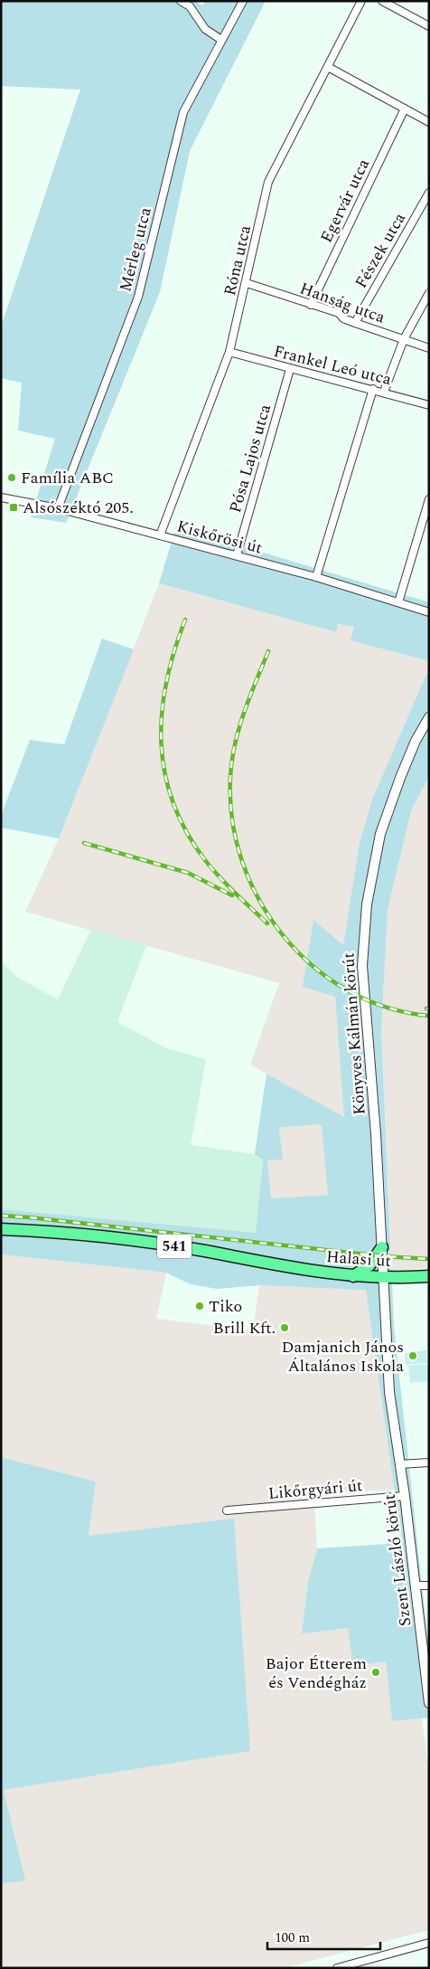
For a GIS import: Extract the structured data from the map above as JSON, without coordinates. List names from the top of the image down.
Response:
{
  "streets": {
    "main road": ["541", "Halasi út"],
    "street": [
      "Egervár utca",
      "Mérleg utca",
      "Fészek utca",
      "Róna utca",
      "Hanság utca",
      "Frankel Leó utca",
      "Pósa Lajos utca",
      "Kiskőrösi út",
      "Könyves Kálmán körút",
      "Likőrgyári út",
      "Szent László körút"
    ]
  },
  "crossings": [
    ["Egervár utca", "Hanság utca"],
    ["Mérleg utca", "Kiskőrösi út"],
    ["Fészek utca", "Hanság utca"],
    ["Róna utca", "Hanság utca"],
    ["Róna utca", "Frankel Leó utca"],
    ["Róna utca", "Kiskőrösi út"],
    ["Frankel Leó utca", "Pósa Lajos utca"],
    ["Pósa Lajos utca", "Kiskőrösi út"],
    ["Könyves Kálmán körút", "Halasi út"],
    ["Könyves Kálmán körút", "Szent László körút"],
    ["Halasi út", "Szent László körút"],
    ["Likőrgyári út", "Szent László körút"]
  ],
  "places": {
    "other": [
      "Família ABC",
      "Tiko",
      "Brill Kft.",
      "Damjanich János Általános Iskola",
      "Bajor Étterem és Vendégház"
    ],
    "transit": ["Alsószéktó 205."]
  },
  "scale_bar": "100 m"
}
